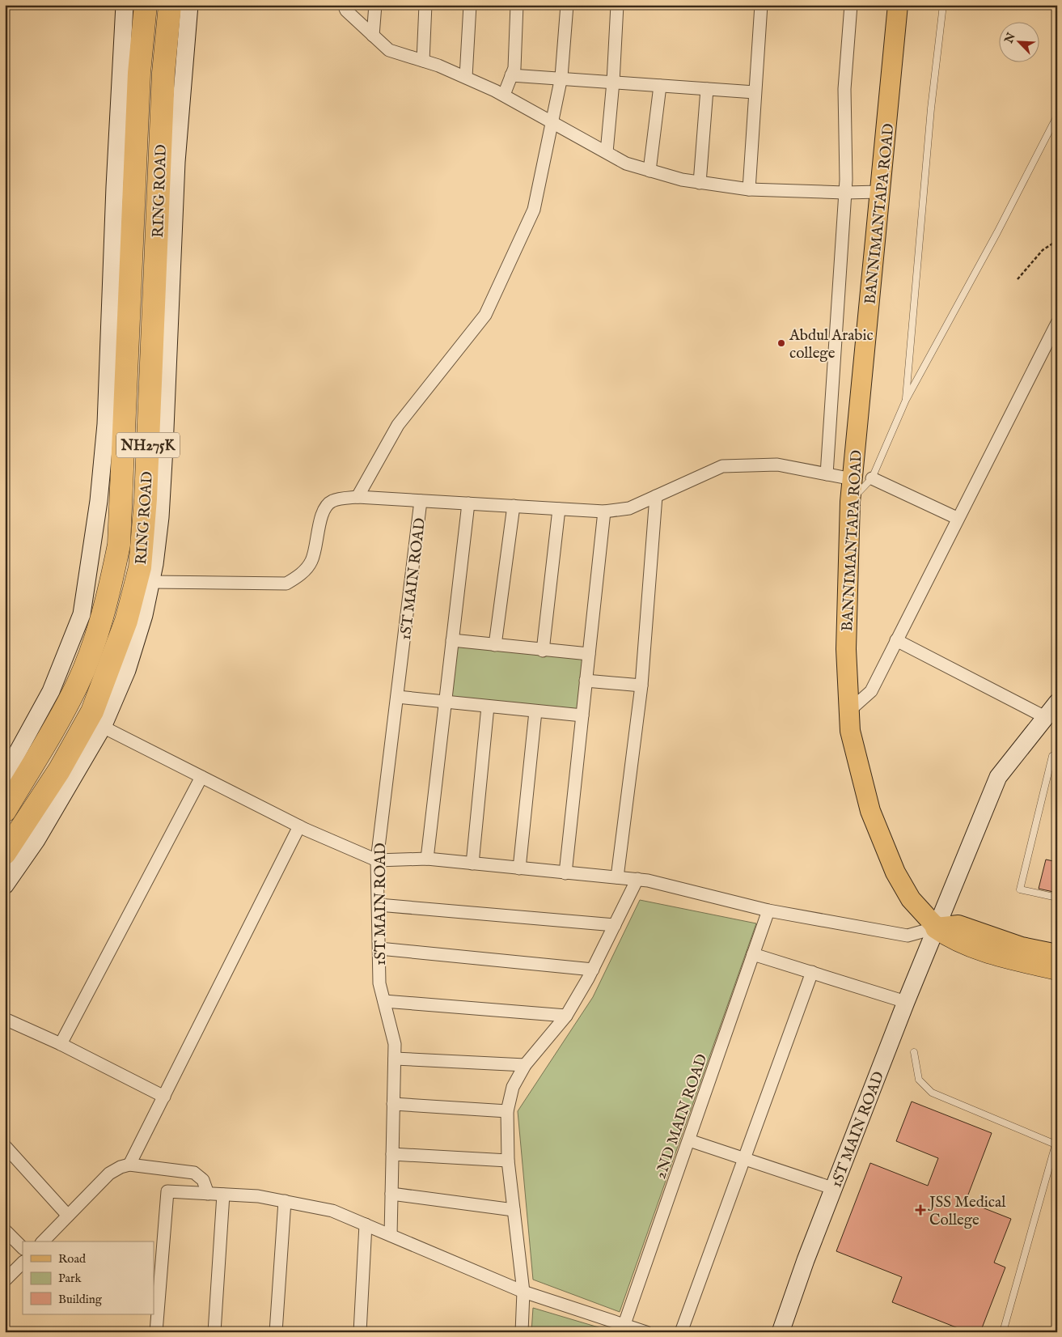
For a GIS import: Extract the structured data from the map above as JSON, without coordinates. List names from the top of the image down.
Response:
{
  "streets": {
    "highway": ["RING ROAD", "BANNIMANTAPA ROAD", "NH275K"],
    "street": ["1ST MAIN ROAD", "2ND MAIN ROAD"]
  },
  "crossings": [
    ["BANNIMANTAPA ROAD", "1ST MAIN ROAD"]
  ],
  "places": {
    "other": ["Abdul Arabic college"],
    "health": ["JSS Medical College"]
  },
  "legend": ["Road", "Park", "Building"],
  "north": "top left"
}
